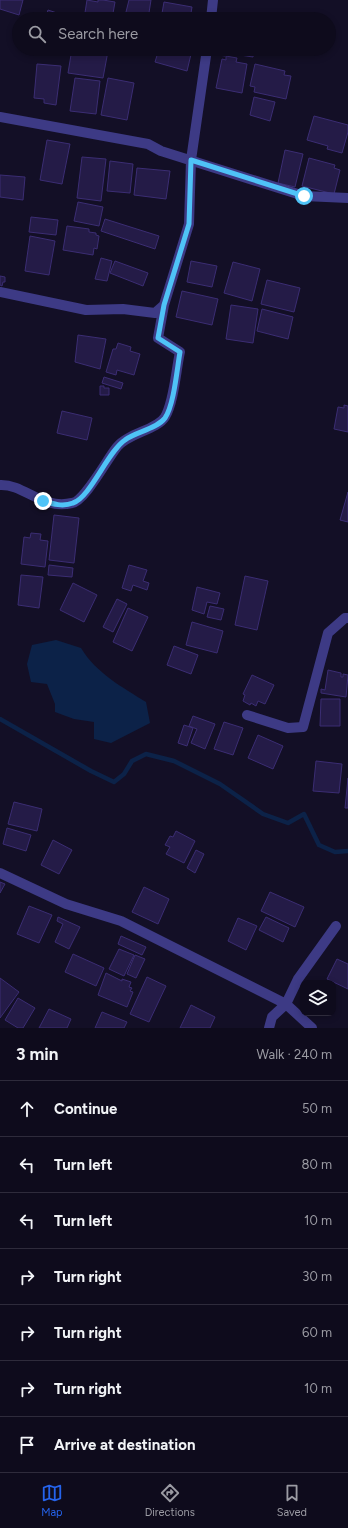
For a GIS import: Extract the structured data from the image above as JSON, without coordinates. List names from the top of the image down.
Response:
{
  "page": {
    "search": "Search here",
    "heading": ["3 min", "Walk · 240 m"],
    "list": [
      ["Continue", "50 m"],
      ["Turn left", "80 m"],
      ["Turn left", "10 m"],
      ["Turn right", "30 m"],
      ["Turn right", "60 m"],
      ["Turn right", "10 m"],
      "Arrive at destination"
    ],
    "nav": ["Map", "Directions", "Saved"]
  }
}
